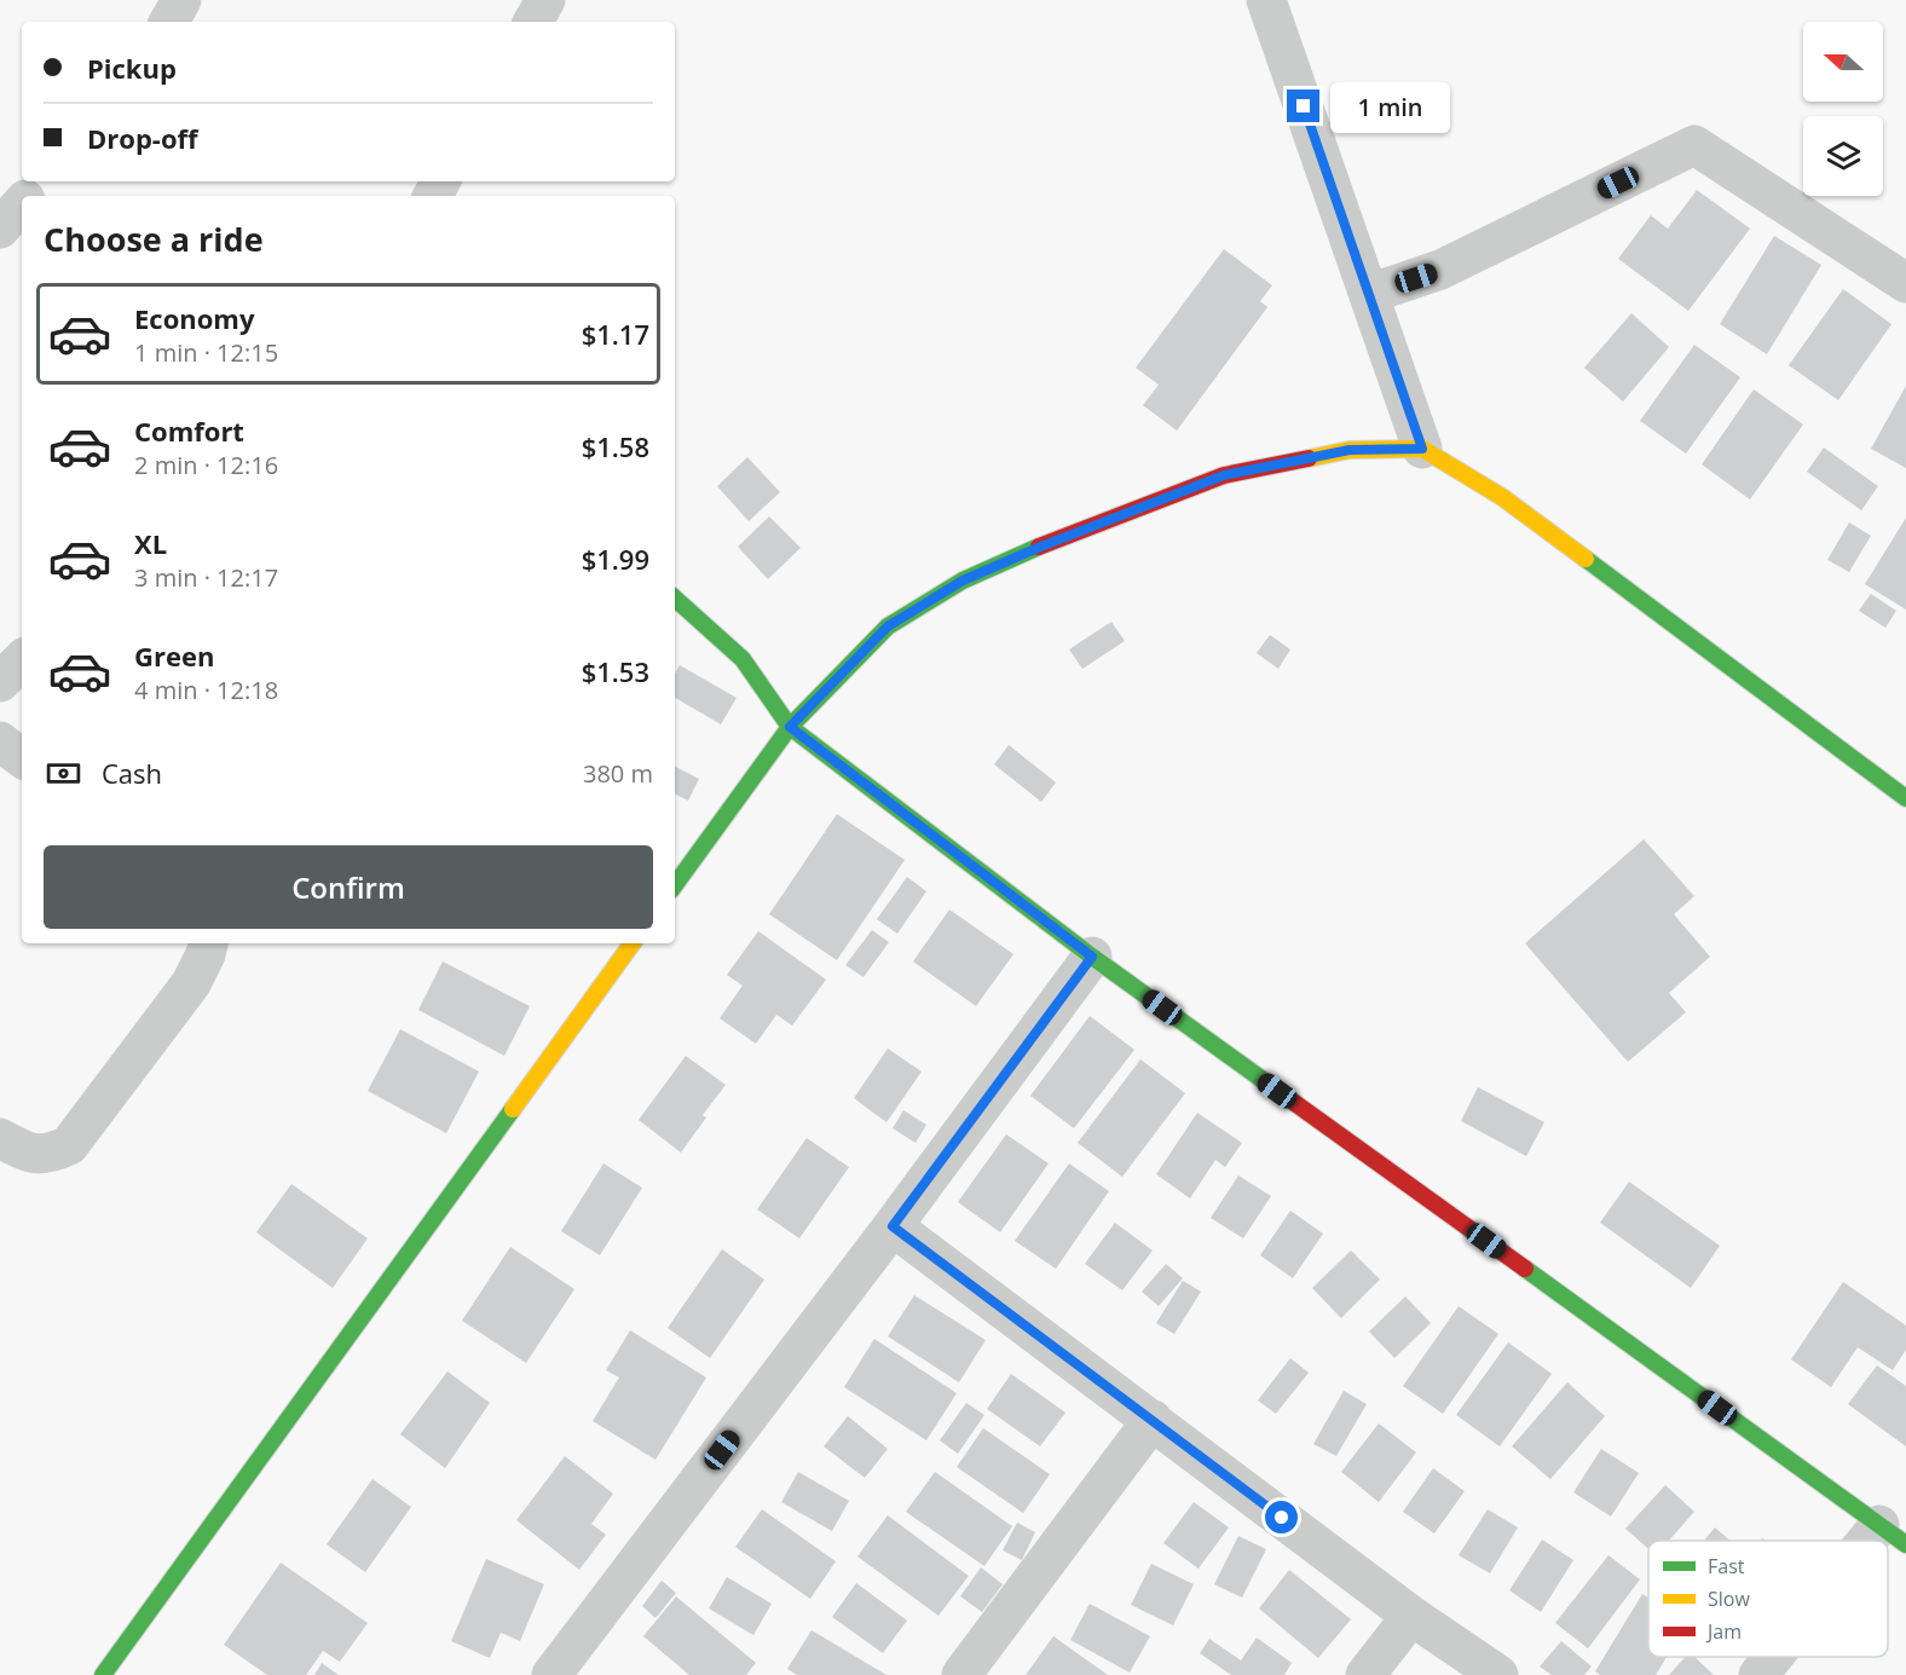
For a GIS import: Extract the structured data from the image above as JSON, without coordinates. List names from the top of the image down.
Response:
{
  "legend": ["Fast", "Slow", "Jam"],
  "north": "left",
  "page": {
    "banner": ["Pickup", "Drop-off"],
    "bubble": "1 min",
    "heading": "Choose a ride",
    "list": [
      {
        "name": "Economy",
        "note": "1 min · 12:15",
        "value": "$1.17"
      },
      {
        "name": "Comfort",
        "note": "2 min · 12:16",
        "value": "$1.58"
      },
      {
        "name": "XL",
        "note": "3 min · 12:17",
        "value": "$1.99"
      },
      {
        "name": "Green",
        "note": "4 min · 12:18",
        "value": "$1.53"
      }
    ],
    "pay": ["Cash", "380 m"],
    "buttons": "Confirm"
  }
}
